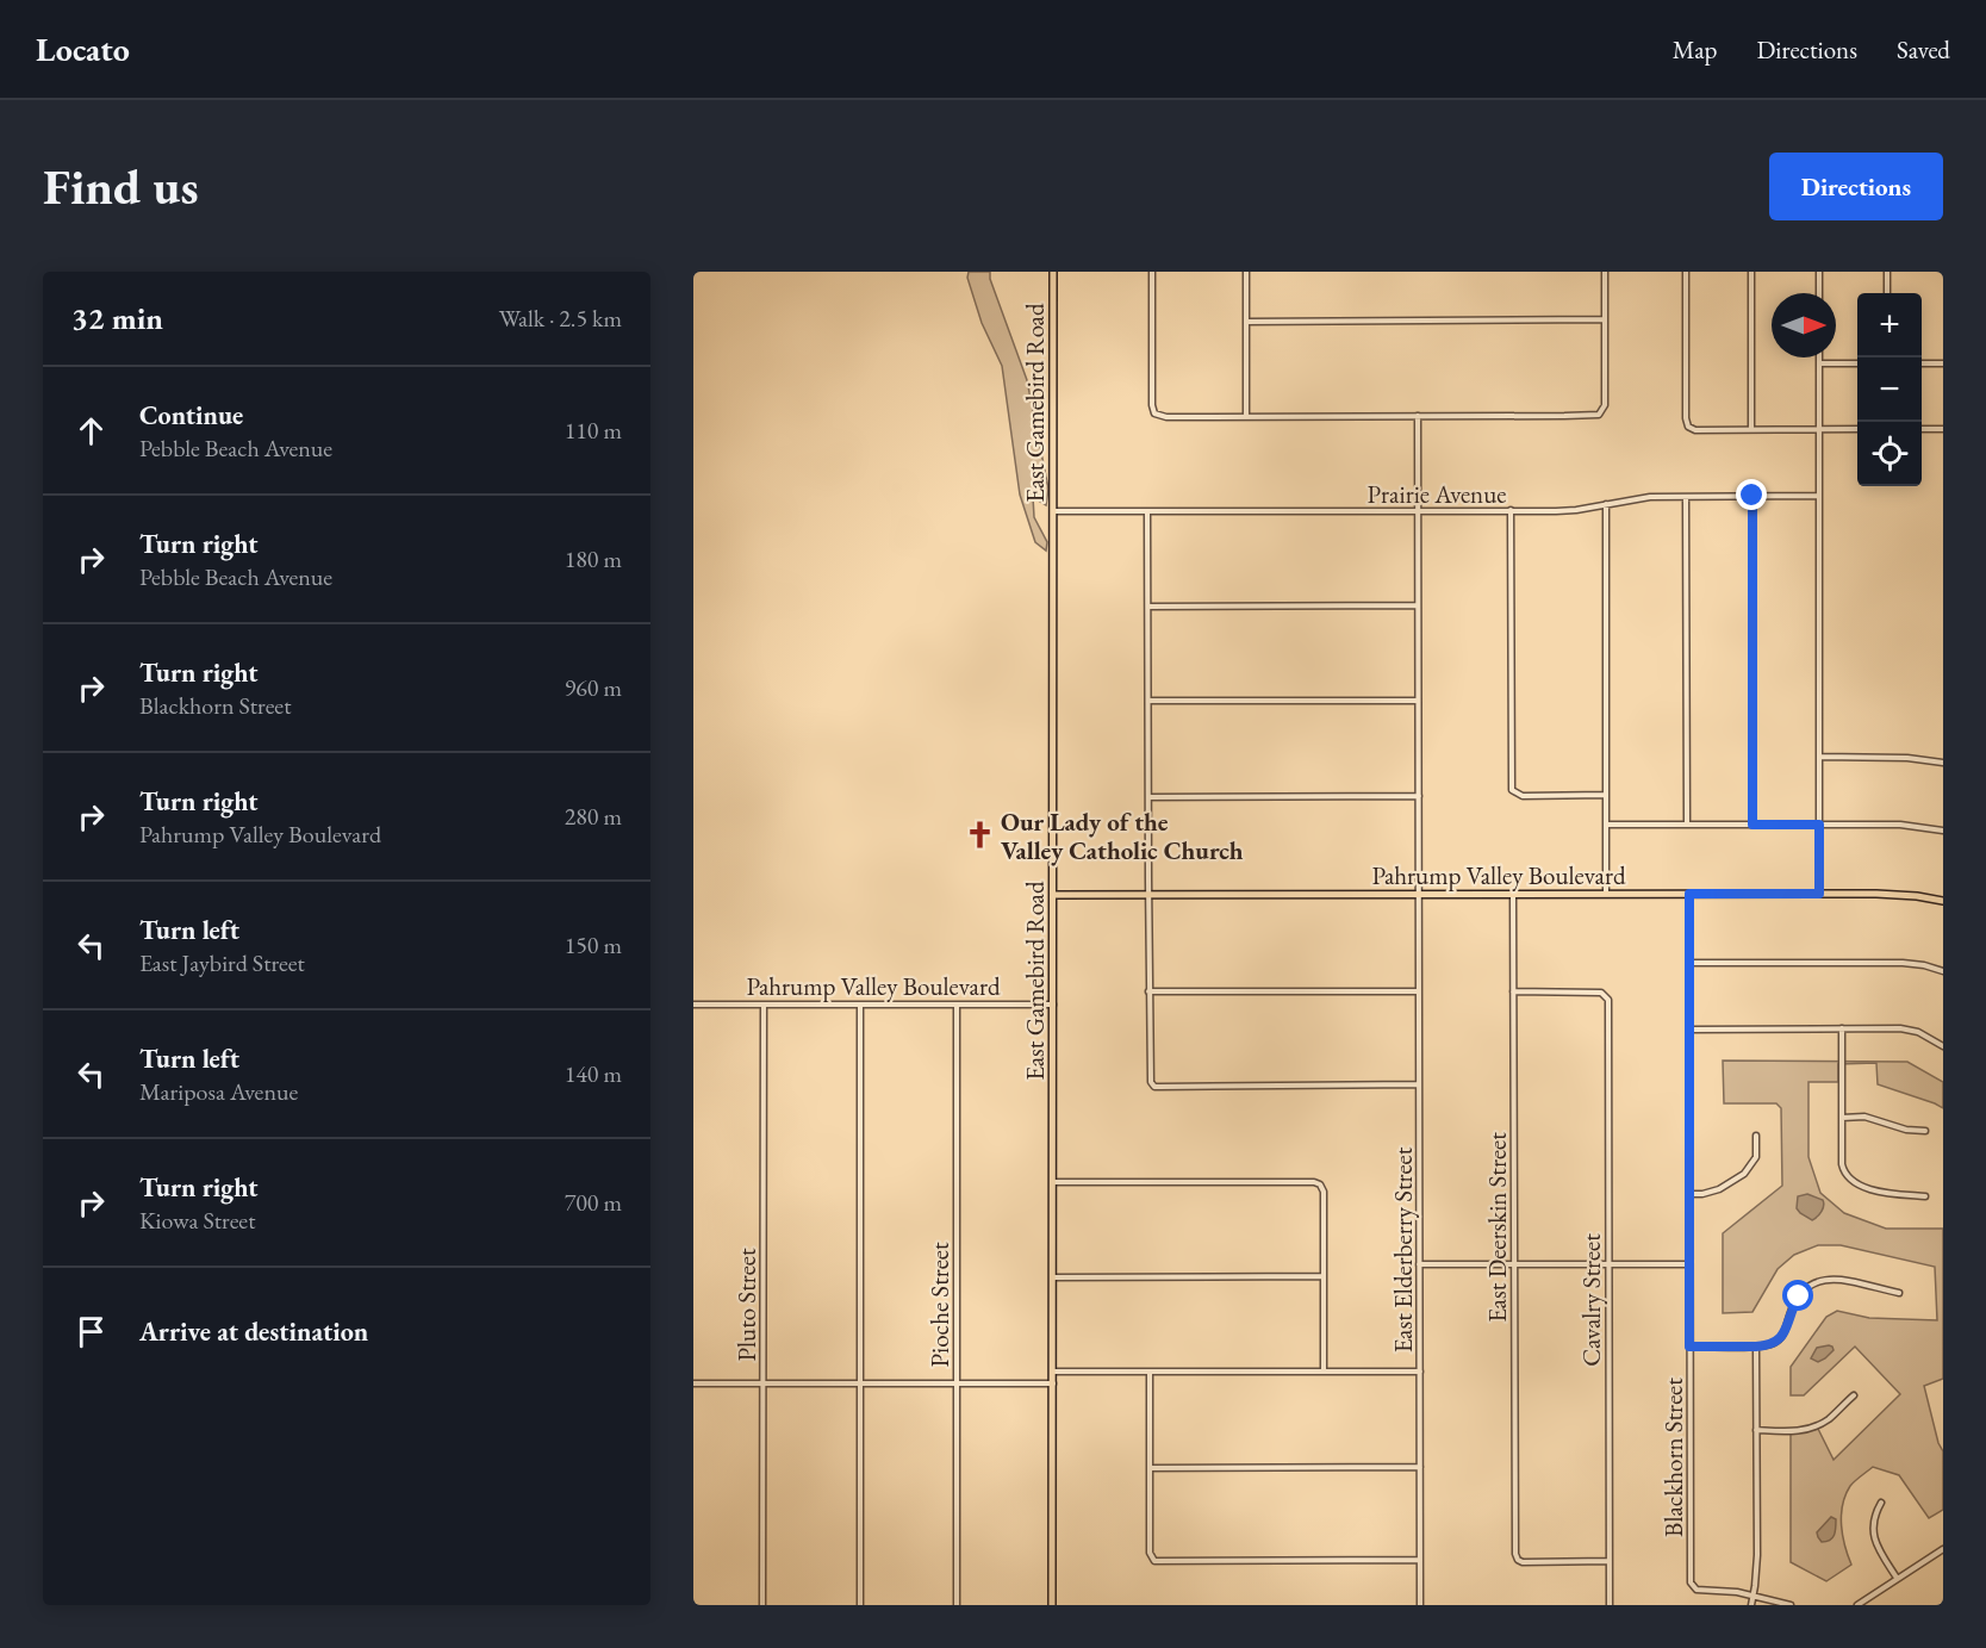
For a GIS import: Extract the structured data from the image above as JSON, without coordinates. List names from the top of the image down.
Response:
{
  "streets": {
    "main road": ["East Gamebird Road", "Pahrump Valley Boulevard"],
    "street": [
      "Prairie Avenue",
      "East Deerskin Street",
      "East Elderberry Street",
      "Cavalry Street",
      "Pluto Street",
      "Pioche Street",
      "Blackhorn Street"
    ]
  },
  "crossings": [
    ["East Gamebird Road", "Prairie Avenue"],
    ["East Gamebird Road", "Pahrump Valley Boulevard"],
    ["Prairie Avenue", "East Elderberry Street"],
    ["Pahrump Valley Boulevard", "East Deerskin Street"],
    ["Pahrump Valley Boulevard", "East Elderberry Street"],
    ["Pahrump Valley Boulevard", "Pluto Street"],
    ["Pahrump Valley Boulevard", "Pioche Street"],
    ["Pahrump Valley Boulevard", "Blackhorn Street"],
    ["East Deerskin Street", "Cavalry Street"]
  ],
  "places": {
    "church": ["Our Lady of the Valley Catholic Church"]
  },
  "north": "right",
  "page": {
    "header": "Locato",
    "nav": ["Map", "Directions", "Saved"],
    "buttons": "Directions",
    "title": "Find us",
    "heading": ["32 min", "Walk · 2.5 km"],
    "map_buttons": ["+", "−"],
    "list": [
      ["Continue", "Pebble Beach Avenue", "110 m"],
      ["Turn right", "Pebble Beach Avenue", "180 m"],
      ["Turn right", "Blackhorn Street", "960 m"],
      ["Turn right", "Pahrump Valley Boulevard", "280 m"],
      ["Turn left", "East Jaybird Street", "150 m"],
      ["Turn left", "Mariposa Avenue", "140 m"],
      ["Turn right", "Kiowa Street", "700 m"],
      "Arrive at destination"
    ]
  }
}
